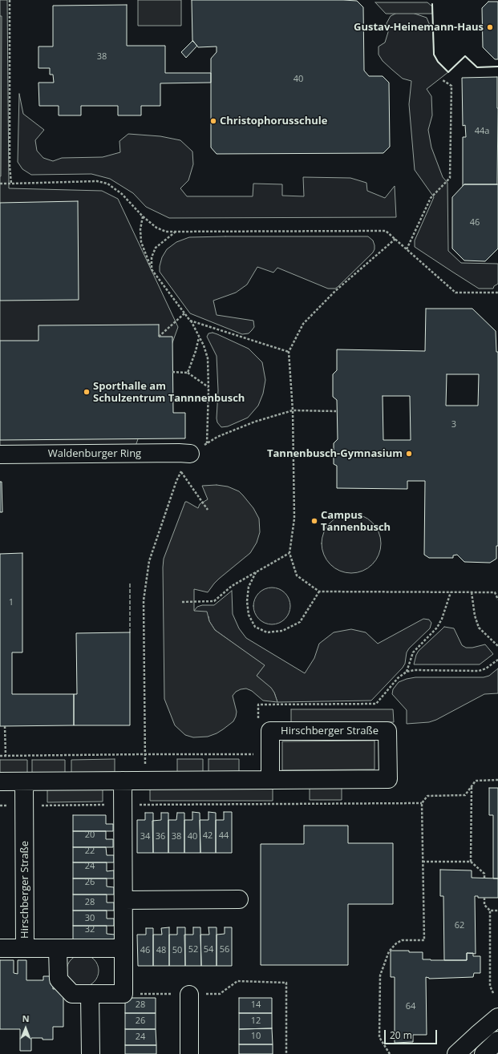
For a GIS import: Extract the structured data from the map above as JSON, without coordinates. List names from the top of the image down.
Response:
{
  "streets": {
    "street": ["Waldenburger Ring", "Hirschberger Straße"]
  },
  "places": [
    "Gustav-Heinemann-Haus",
    "Christophorusschule",
    "Sporthalle am Schulzentrum Tannnenbusch",
    "Tannenbusch-Gymnasium",
    "Campus Tannenbusch"
  ],
  "house_numbers": [
    "38",
    "40",
    "44a",
    "46",
    "3",
    "1",
    "20",
    "42",
    "44",
    "34",
    "36",
    "38",
    "40",
    "22",
    "24",
    "26",
    "28",
    "30",
    "62",
    "32",
    "52",
    "54",
    "56",
    "46",
    "48",
    "50",
    "28",
    "14",
    "64",
    "26",
    "12",
    "10",
    "24"
  ],
  "scale_bar": "20 m",
  "north": "top"
}
